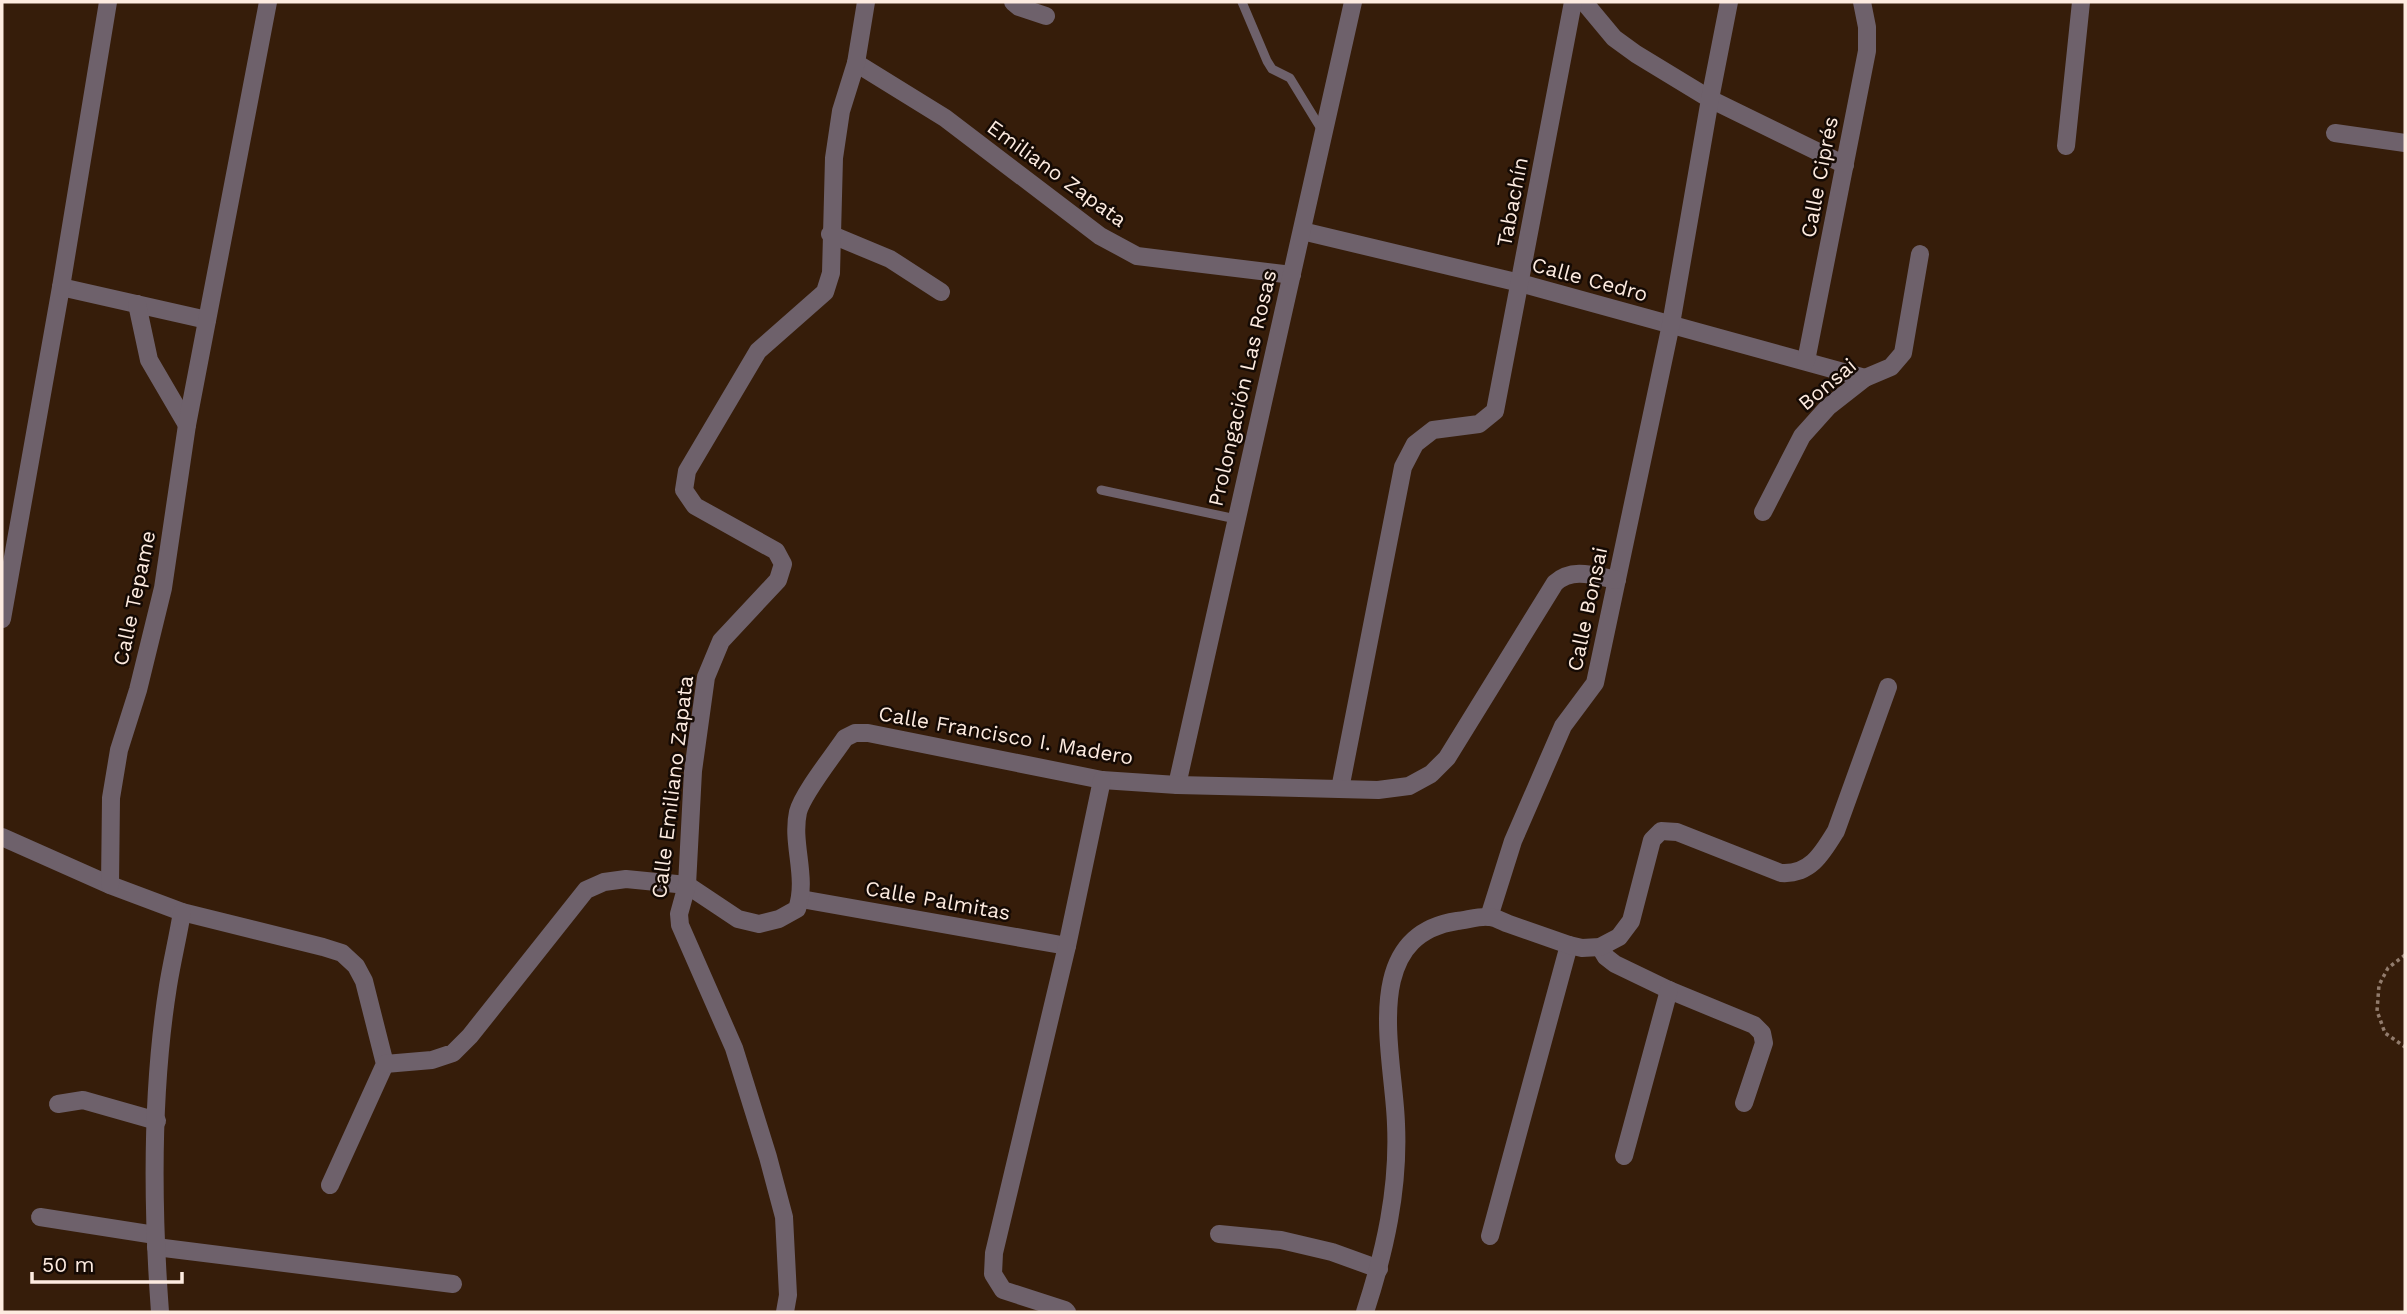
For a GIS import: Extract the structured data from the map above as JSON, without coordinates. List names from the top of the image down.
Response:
{
  "streets": {
    "street": [
      "Emiliano Zapata",
      "Calle Ciprés",
      "Tabachín",
      "Calle Cedro",
      "Bonsai",
      "Prolongación Las Rosas",
      "Calle Tepame",
      "Calle Bonsai",
      "Calle Francisco I. Madero",
      "Calle Emiliano Zapata",
      "Calle Palmitas"
    ]
  },
  "crossings": [
    ["Emiliano Zapata", "Prolongación Las Rosas"],
    ["Emiliano Zapata", "Calle Emiliano Zapata"],
    ["Calle Ciprés", "Calle Cedro"],
    ["Tabachín", "Calle Cedro"],
    ["Tabachín", "Calle Francisco I. Madero"],
    ["Calle Cedro", "Bonsai"],
    ["Calle Cedro", "Prolongación Las Rosas"],
    ["Calle Cedro", "Calle Bonsai"],
    ["Prolongación Las Rosas", "Calle Francisco I. Madero"],
    ["Calle Bonsai", "Calle Francisco I. Madero"],
    ["Calle Francisco I. Madero", "Calle Palmitas"]
  ],
  "scale_bar": "50 m"
}
